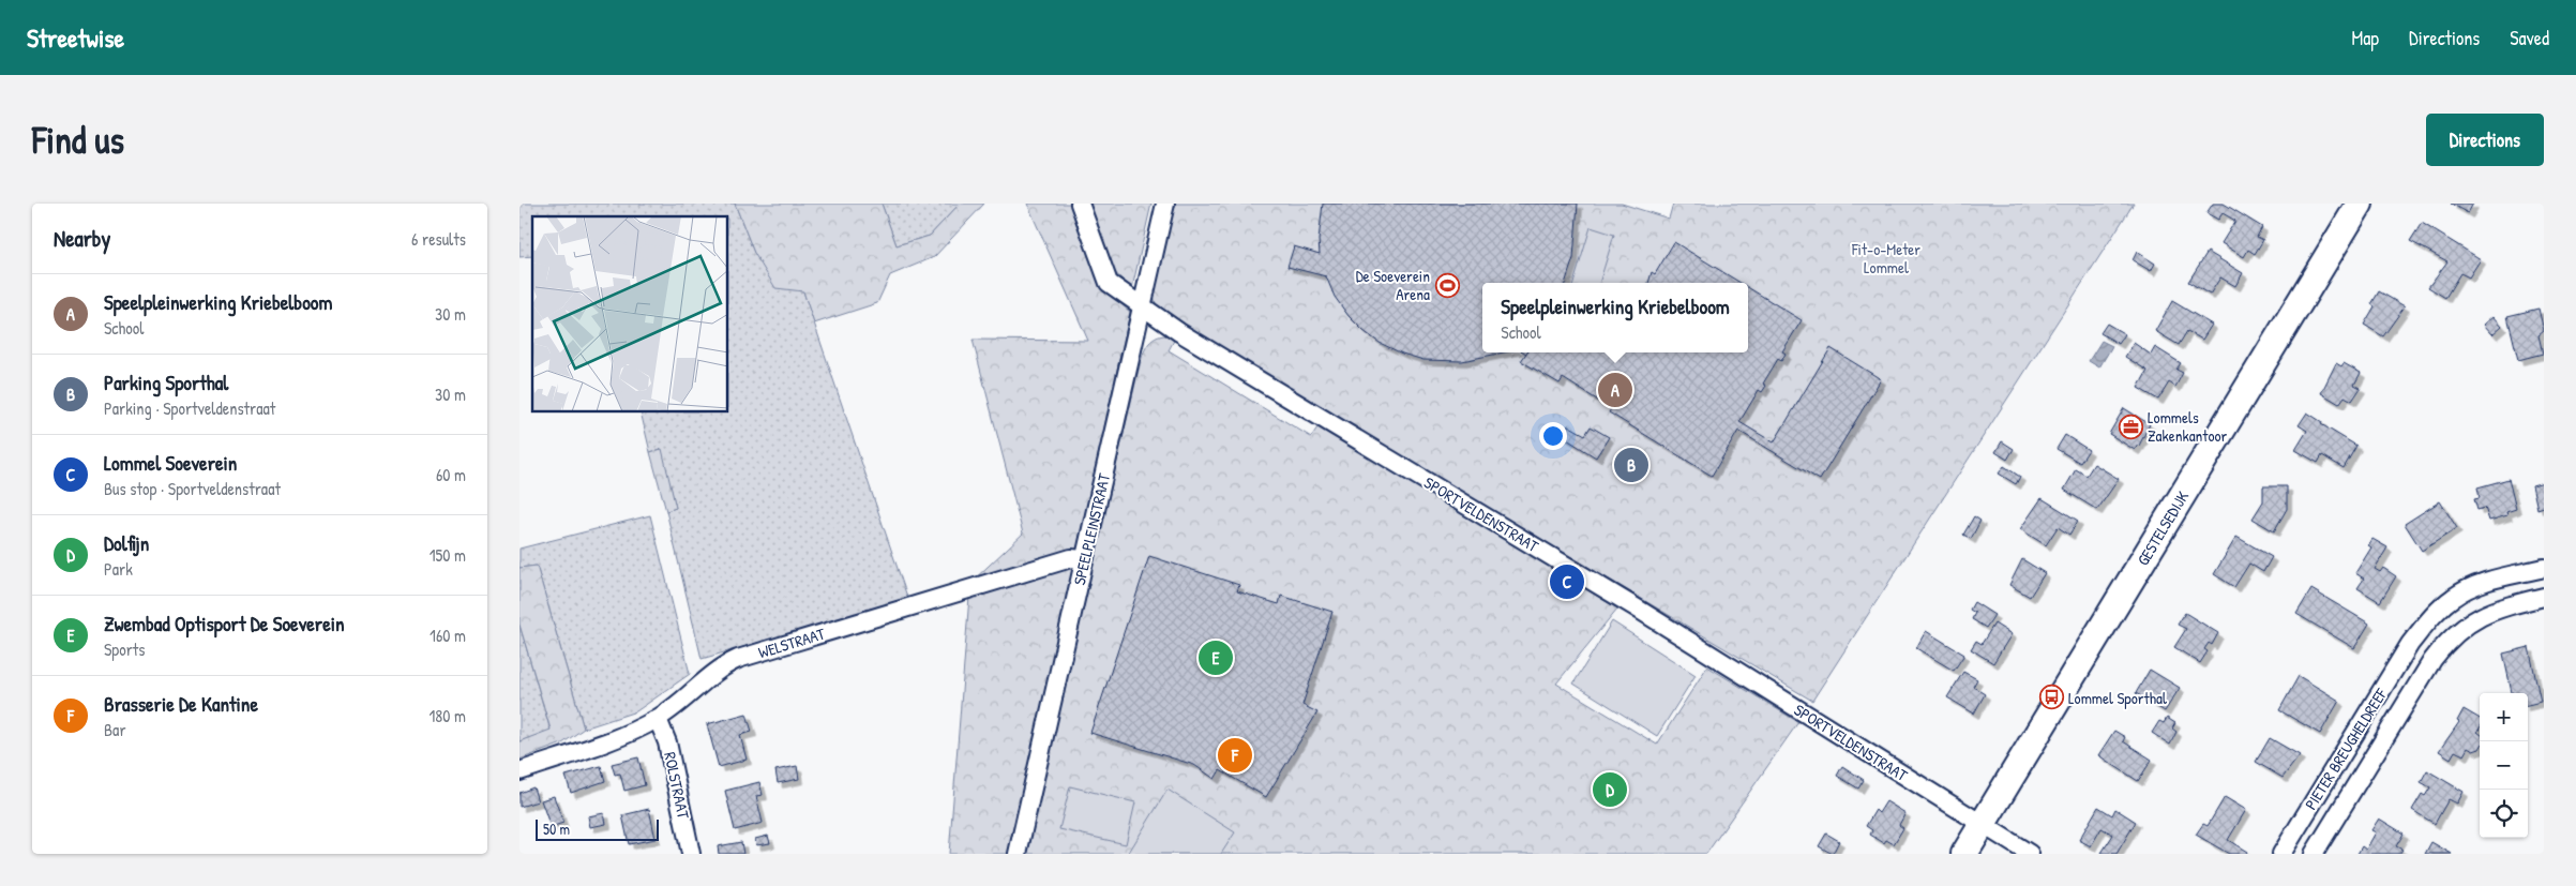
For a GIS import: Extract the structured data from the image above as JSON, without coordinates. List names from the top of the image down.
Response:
{
  "streets": {
    "main road": ["GESTELSEDIJK"],
    "street": [
      "SPORTVELDENSTRAAT",
      "SPEELPLEINSTRAAT",
      "WELSTRAAT",
      "PIETER BREUGHELDREEF",
      "ROLSTRAAT"
    ]
  },
  "crossings": [
    ["SPORTVELDENSTRAAT", "GESTELSEDIJK"],
    ["SPORTVELDENSTRAAT", "SPEELPLEINSTRAAT"],
    ["SPEELPLEINSTRAAT", "WELSTRAAT"],
    ["WELSTRAAT", "ROLSTRAAT"]
  ],
  "parks": ["Fit-o-Meter Lommel"],
  "places": {
    "sports": ["De Soeverein Arena"],
    "office": ["Lommels Zakenkantoor"],
    "bus stop": ["Lommel Sporthal"]
  },
  "scale_bar": "50 m",
  "page": {
    "header": "Streetwise",
    "nav": ["Map", "Directions", "Saved"],
    "buttons": "Directions",
    "title": "Find us",
    "heading": ["Nearby", "6 results"],
    "list": [
      {
        "mark": "A",
        "name": "Speelpleinwerking Kriebelboom",
        "note": "School",
        "value": "30 m"
      },
      {
        "mark": "B",
        "name": "Parking Sporthal",
        "note": "Parking · Sportveldenstraat",
        "value": "30 m"
      },
      {
        "mark": "C",
        "name": "Lommel Soeverein",
        "note": "Bus stop · Sportveldenstraat",
        "value": "60 m"
      },
      {
        "mark": "D",
        "name": "Dolfijn",
        "note": "Park",
        "value": "150 m"
      },
      {
        "mark": "E",
        "name": "Zwembad Optisport De Soeverein",
        "note": "Sports",
        "value": "160 m"
      },
      {
        "mark": "F",
        "name": "Brasserie De Kantine",
        "note": "Bar",
        "value": "180 m"
      }
    ],
    "popup": ["Speelpleinwerking Kriebelboom", "School"],
    "pins": [
      "A",
      "B",
      "C",
      "E",
      "F",
      "D"
    ],
    "map_buttons": ["+", "−"],
    "scale": "50 m"
  }
}
